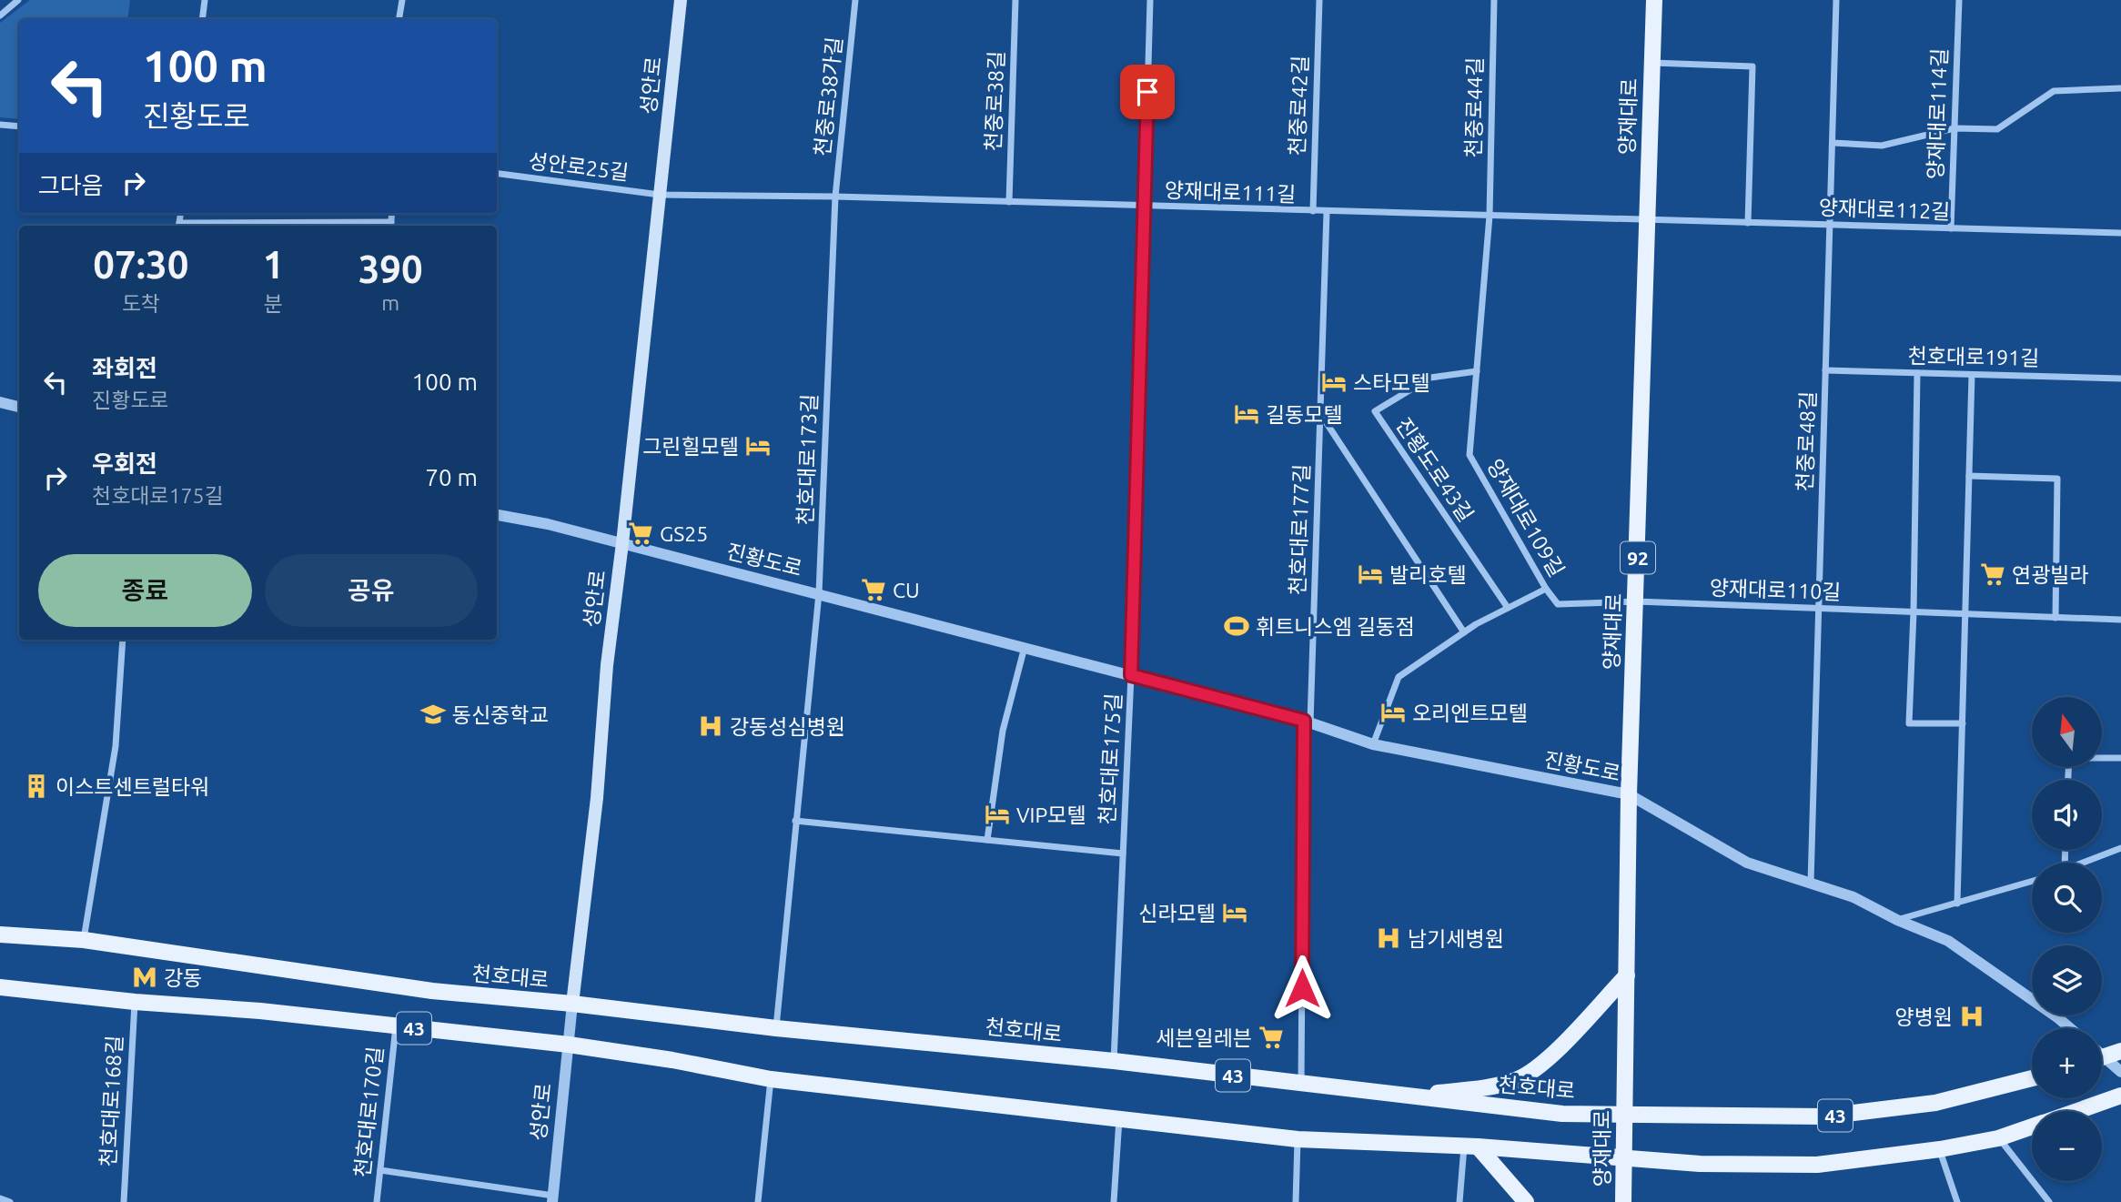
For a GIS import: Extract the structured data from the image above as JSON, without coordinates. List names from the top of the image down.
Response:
{
  "streets": {
    "main road": [
      "성안로",
      "양재대로",
      "92",
      "천호대로",
      "43"
    ],
    "street": [
      "천중로38가길",
      "천중로38길",
      "천중로42길",
      "천중로44길",
      "양재대로114길",
      "성안로25길",
      "양재대로111길",
      "양재대로112길",
      "천호대로191길",
      "천중로48길",
      "천호대로173길",
      "진황도로43길",
      "양재대로109길",
      "천호대로177길",
      "진황도로",
      "양재대로110길",
      "천호대로175길",
      "천호대로168길",
      "천호대로170길"
    ]
  },
  "crossings": [
    ["성안로", "성안로25길"],
    ["성안로", "양재대로111길"],
    ["성안로", "진황도로"],
    ["성안로", "천호대로"],
    ["성안로", "43"],
    ["천중로38가길", "양재대로111길"],
    ["천중로38가길", "천호대로173길"],
    ["천중로38길", "양재대로111길"],
    ["천중로42길", "양재대로111길"],
    ["천중로44길", "양재대로111길"],
    ["천중로44길", "양재대로109길"],
    ["양재대로114길", "양재대로112길"],
    ["양재대로", "양재대로111길"],
    ["양재대로", "양재대로112길"],
    ["양재대로", "양재대로109길"],
    ["양재대로", "진황도로"],
    ["양재대로", "양재대로110길"],
    ["양재대로", "천호대로"],
    ["양재대로", "43"],
    ["성안로25길", "양재대로111길"],
    ["양재대로111길", "양재대로112길"],
    ["양재대로111길", "천호대로173길"],
    ["양재대로111길", "양재대로109길"],
    ["양재대로111길", "천호대로177길"],
    ["양재대로111길", "천호대로175길"],
    ["양재대로112길", "천중로48길"],
    ["천호대로191길", "천중로48길"],
    ["천중로48길", "진황도로"],
    ["천중로48길", "양재대로110길"],
    ["천호대로173길", "진황도로"],
    ["천호대로173길", "천호대로175길"],
    ["천호대로173길", "천호대로"],
    ["진황도로43길", "양재대로109길"],
    ["양재대로109길", "양재대로110길"],
    ["천호대로177길", "진황도로"],
    ["천호대로177길", "천호대로"],
    ["진황도로", "천호대로175길"],
    ["천호대로175길", "천호대로"],
    ["43", "천호대로168길"],
    ["43", "천호대로170길"]
  ],
  "places": {
    "hotel": [
      "스타모텔",
      "길동모텔",
      "그린힐모텔",
      "발리호텔",
      "오리엔트모텔",
      "VIP모텔",
      "신라모텔"
    ],
    "supermarket": [
      "GS25",
      "연광빌라",
      "CU",
      "세븐일레븐"
    ],
    "sports": ["휘트니스엠 길동점"],
    "school or university": ["동신중학교"],
    "hospital": ["강동성심병원", "남기세병원", "양병원"],
    "building": ["이스트센트럴타워"],
    "metro station": ["강동"]
  },
  "north": "top",
  "page": {
    "turn": ["100 m", "진황도로"],
    "then": "그다음",
    "eta": [
      "07:30",
      "도착",
      "1",
      "분",
      "390",
      "m"
    ],
    "list": [
      {
        "name": "좌회전",
        "note": "진황도로",
        "value": "100 m"
      },
      {
        "name": "우회전",
        "note": "천호대로175길",
        "value": "70 m"
      }
    ],
    "buttons": ["종료", "공유"],
    "map_buttons": ["+", "−"]
  }
}
